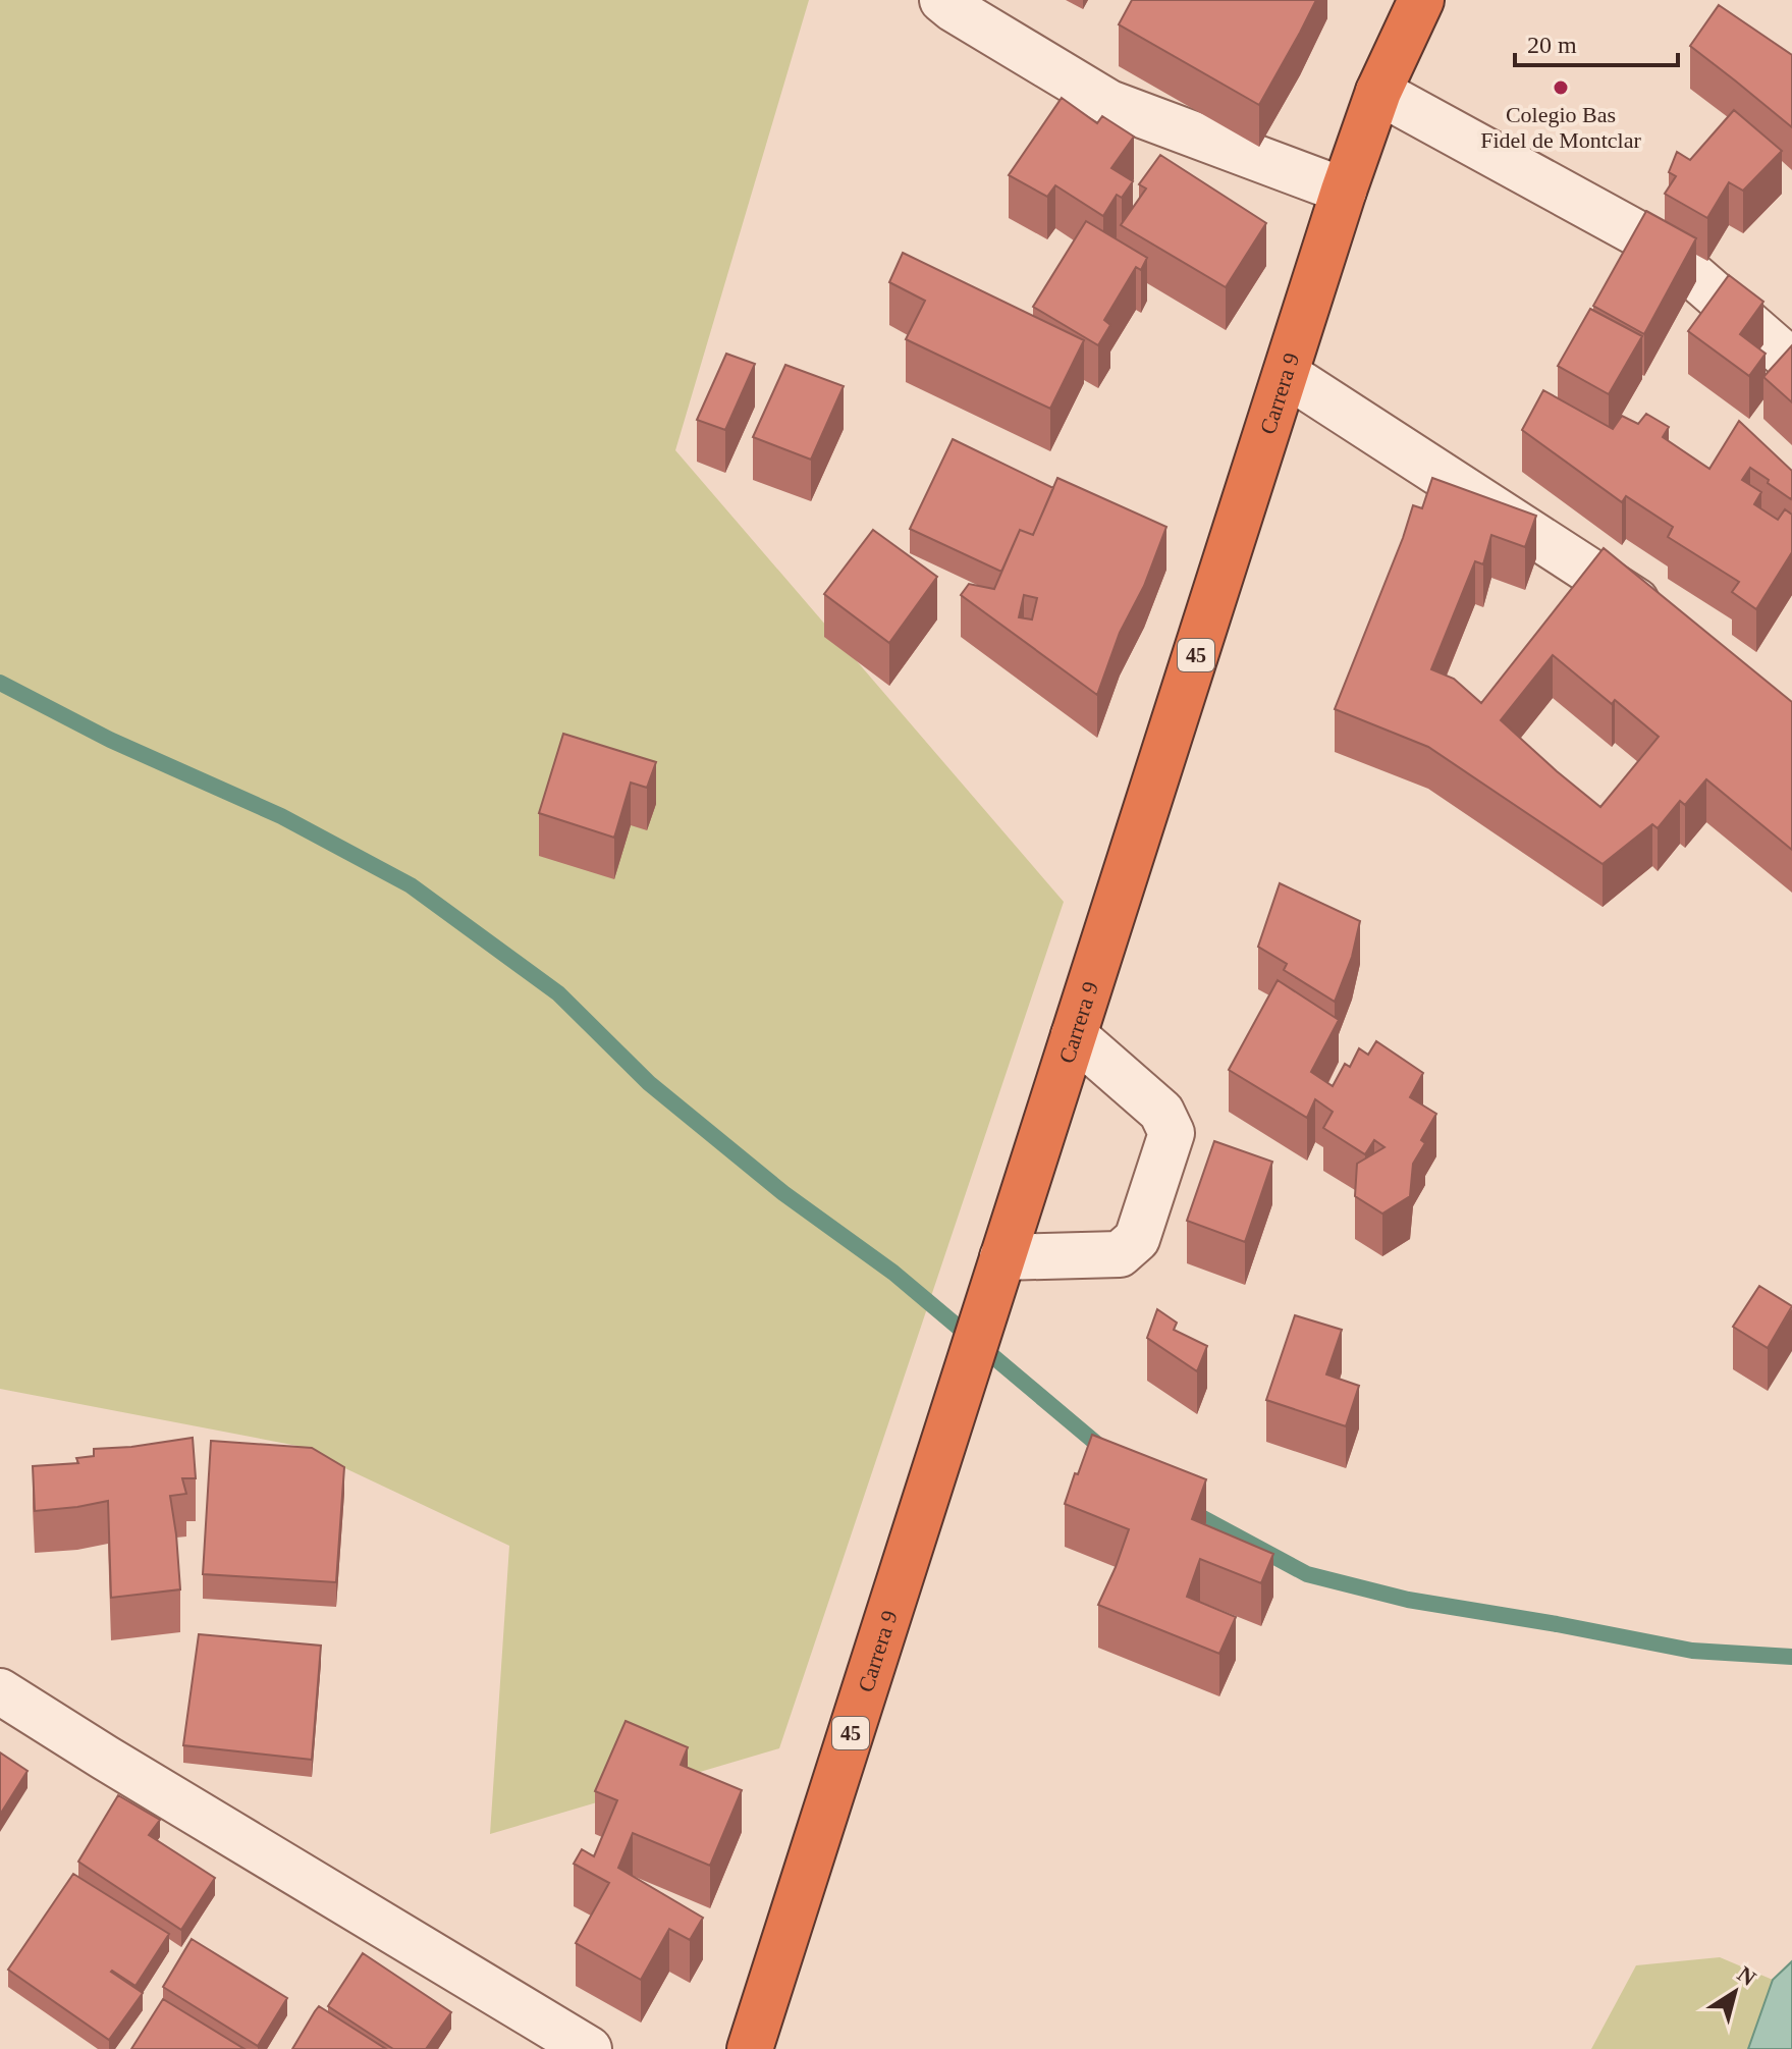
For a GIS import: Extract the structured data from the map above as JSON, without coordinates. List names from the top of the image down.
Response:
{
  "streets": {
    "highway": ["Carrera 9", "45"]
  },
  "places": ["Colegio Bas Fidel de Montclar"],
  "scale_bar": "20 m",
  "north": "top right"
}
